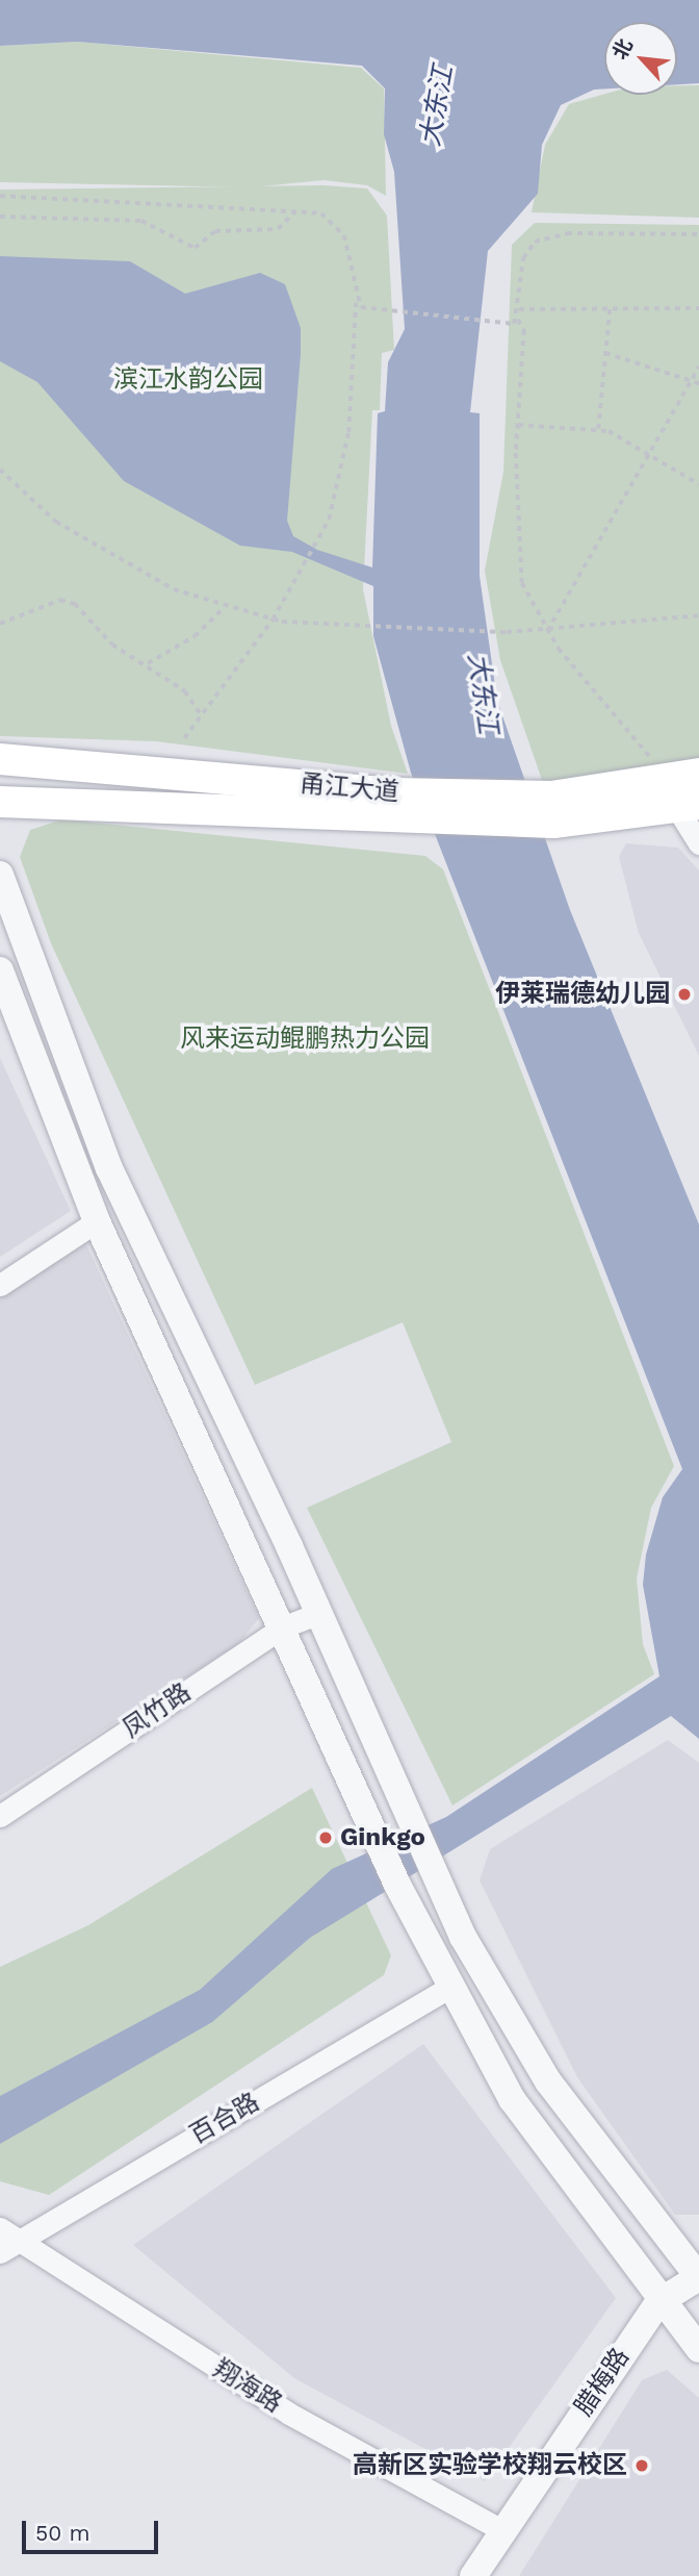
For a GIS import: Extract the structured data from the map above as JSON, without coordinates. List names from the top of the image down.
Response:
{
  "streets": {
    "main road": ["甬江大道"],
    "street": [
      "凤竹路",
      "百合路",
      "腊梅路",
      "翔海路"
    ]
  },
  "crossings": [
    ["百合路", "翔海路"],
    ["腊梅路", "翔海路"]
  ],
  "water": ["大东江"],
  "parks": ["滨江水韵公园", "风来运动鲲鹏热力公园"],
  "places": ["伊莱瑞德幼儿园", "Ginkgo", "高新区实验学校翔云校区"],
  "scale_bar": "50 m",
  "north": "top left"
}
